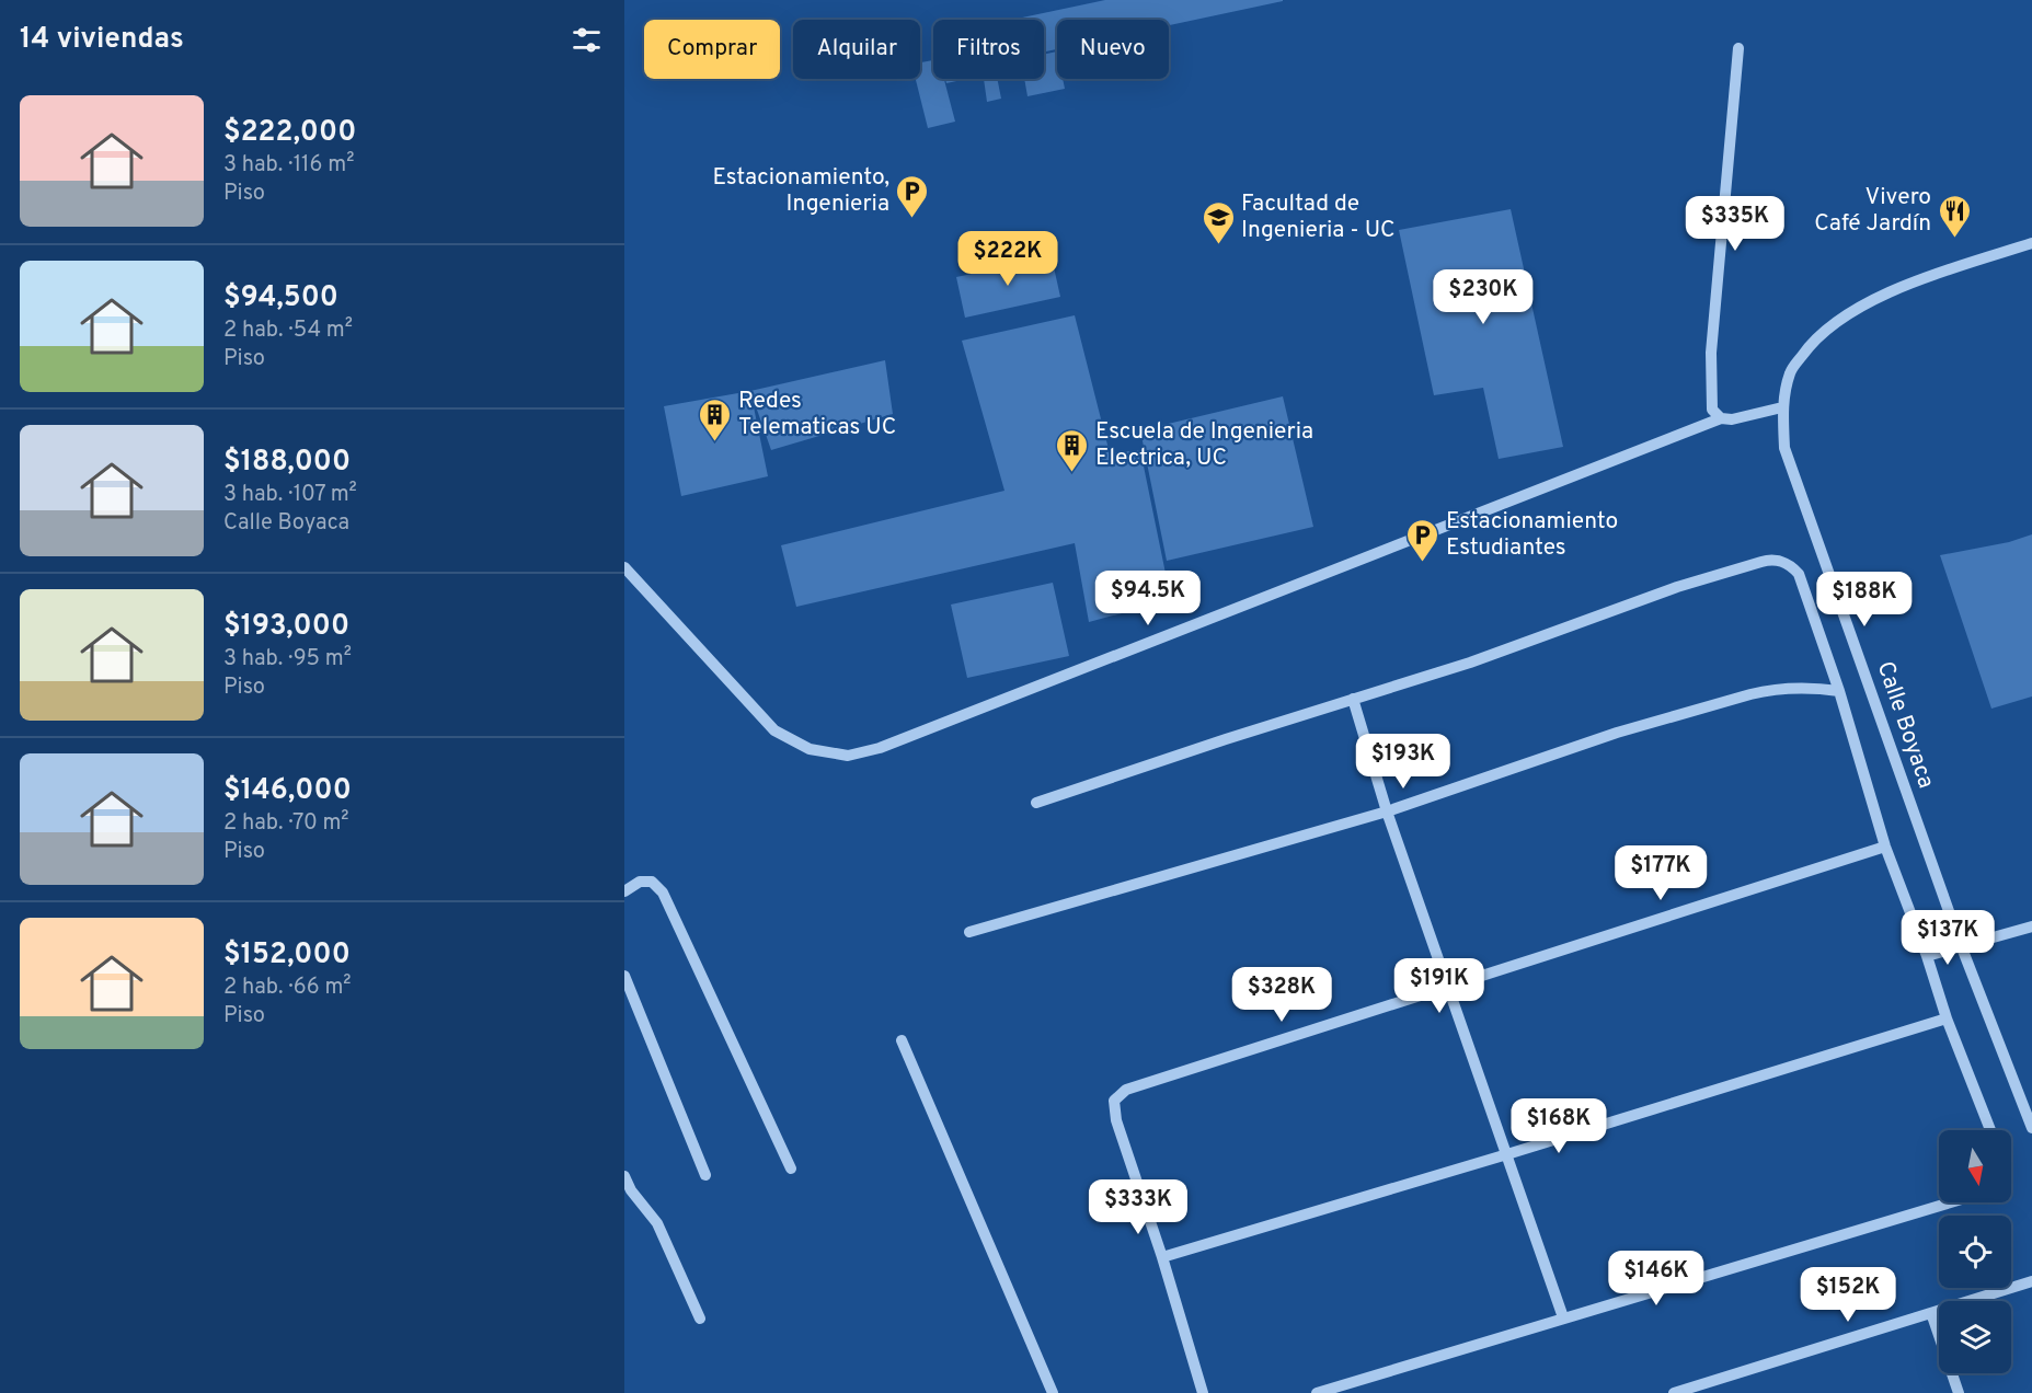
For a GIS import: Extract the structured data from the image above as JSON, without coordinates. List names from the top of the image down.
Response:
{
  "streets": {
    "street": ["Calle Boyaca"]
  },
  "places": {
    "parking": ["Estacionamiento, Ingenieria", "Estacionamiento Estudiantes"],
    "restaurant": ["Vivero Café Jardín"],
    "school or university": ["Facultad de Ingenieria - UC"],
    "building": ["Redes Telematicas UC", "Escuela de Ingenieria Electrica, UC"]
  },
  "north": "bottom",
  "page": {
    "heading": "14 viviendas",
    "chip": [
      "Comprar",
      "Alquilar",
      "Filtros",
      "Nuevo"
    ],
    "list": [
      {
        "name": "$222,000",
        "note": "3 hab. · 116 m² · Piso"
      },
      {
        "name": "$94,500",
        "note": "2 hab. · 54 m² · Piso"
      },
      {
        "name": "$188,000",
        "note": "3 hab. · 107 m² · Calle Boyaca"
      },
      {
        "name": "$193,000",
        "note": "3 hab. · 95 m² · Piso"
      },
      {
        "name": "$146,000",
        "note": "2 hab. · 70 m² · Piso"
      },
      {
        "name": "$152,000",
        "note": "2 hab. · 66 m² · Piso"
      }
    ],
    "price": [
      "$335K",
      "$222K",
      "$230K",
      "$94.5K",
      "$188K",
      "$193K",
      "$177K",
      "$137K",
      "$191K",
      "$328K",
      "$168K",
      "$333K",
      "$146K",
      "$152K"
    ]
  }
}
